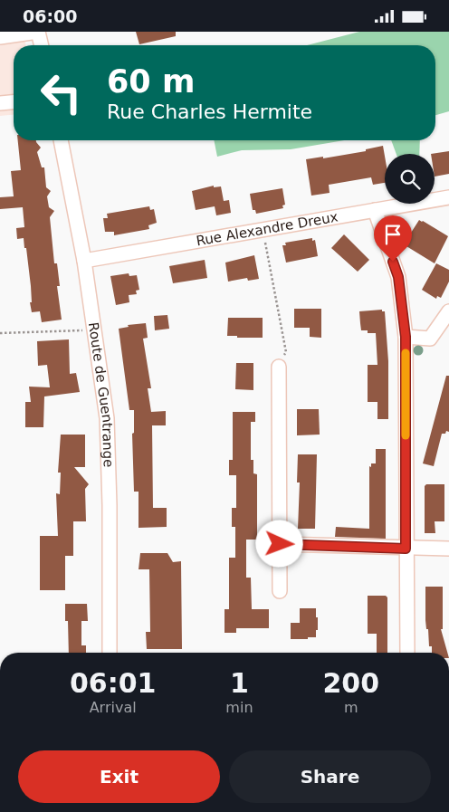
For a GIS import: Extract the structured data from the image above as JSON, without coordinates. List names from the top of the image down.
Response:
{
  "streets": {
    "street": ["Rue Alexandre Dreux", "Route de Guentrange"]
  },
  "crossings": [
    ["Rue Alexandre Dreux", "Route de Guentrange"]
  ],
  "page": {
    "status": "06:00",
    "turn": ["60 m", "Rue Charles Hermite"],
    "eta": [
      "06:01",
      "Arrival",
      "1",
      "min",
      "200",
      "m"
    ],
    "buttons": ["Exit", "Share"]
  }
}
